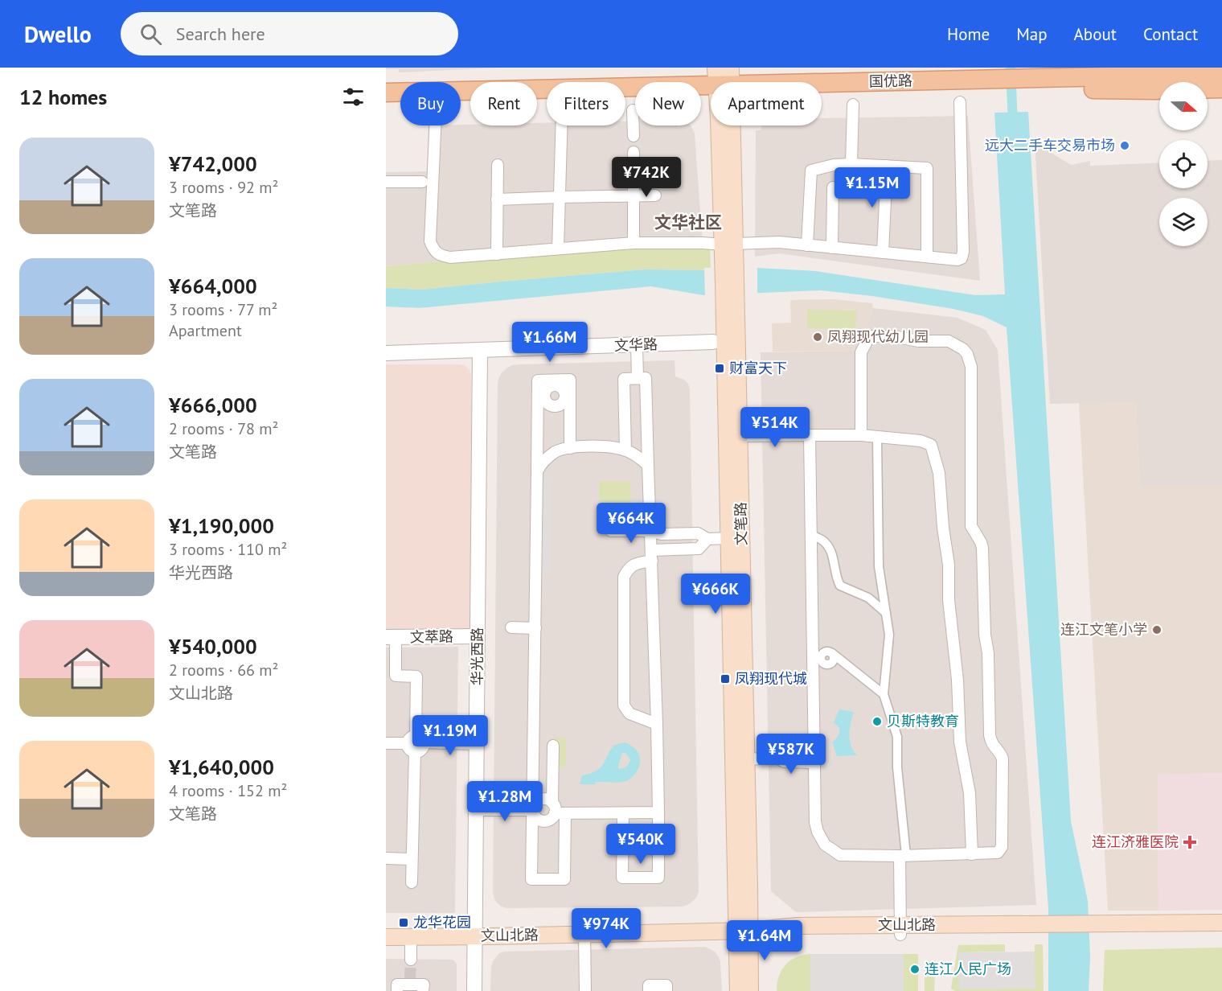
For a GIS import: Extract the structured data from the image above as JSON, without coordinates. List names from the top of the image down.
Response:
{
  "streets": {
    "main road": ["国优路", "文笔路", "文山北路"],
    "street": ["文华路", "文萃路", "华光西路"]
  },
  "crossings": [
    ["文华路", "华光西路"],
    ["文笔路", "文山北路"],
    ["文萃路", "华光西路"],
    ["华光西路", "文山北路"]
  ],
  "districts": ["文华社区"],
  "places": {
    "other": [
      "远大二手车交易市场",
      "凤翔现代幼儿园",
      "连江文笔小学",
      "贝斯特教育",
      "连江人民广场"
    ],
    "transit": ["财富天下", "凤翔现代城", "龙华花园"],
    "health": ["连江济雅医院"]
  },
  "north": "right",
  "page": {
    "header": "Dwello",
    "search": "Search here",
    "nav": [
      "Home",
      "Map",
      "About",
      "Contact"
    ],
    "heading": "12 homes",
    "chip": [
      "Buy",
      "Rent",
      "Filters",
      "New",
      "Apartment"
    ],
    "list": [
      {
        "name": "¥742,000",
        "note": "3 rooms · 92 m² · 文笔路"
      },
      {
        "name": "¥664,000",
        "note": "3 rooms · 77 m² · Apartment"
      },
      {
        "name": "¥666,000",
        "note": "2 rooms · 78 m² · 文笔路"
      },
      {
        "name": "¥1,190,000",
        "note": "3 rooms · 110 m² · 华光西路"
      },
      {
        "name": "¥540,000",
        "note": "2 rooms · 66 m² · 文山北路"
      },
      {
        "name": "¥1,640,000",
        "note": "4 rooms · 152 m² · 文笔路"
      }
    ],
    "price": [
      "¥742K",
      "¥1.15M",
      "¥1.66M",
      "¥514K",
      "¥664K",
      "¥666K",
      "¥1.19M",
      "¥587K",
      "¥1.28M",
      "¥540K",
      "¥974K",
      "¥1.64M"
    ]
  }
}
